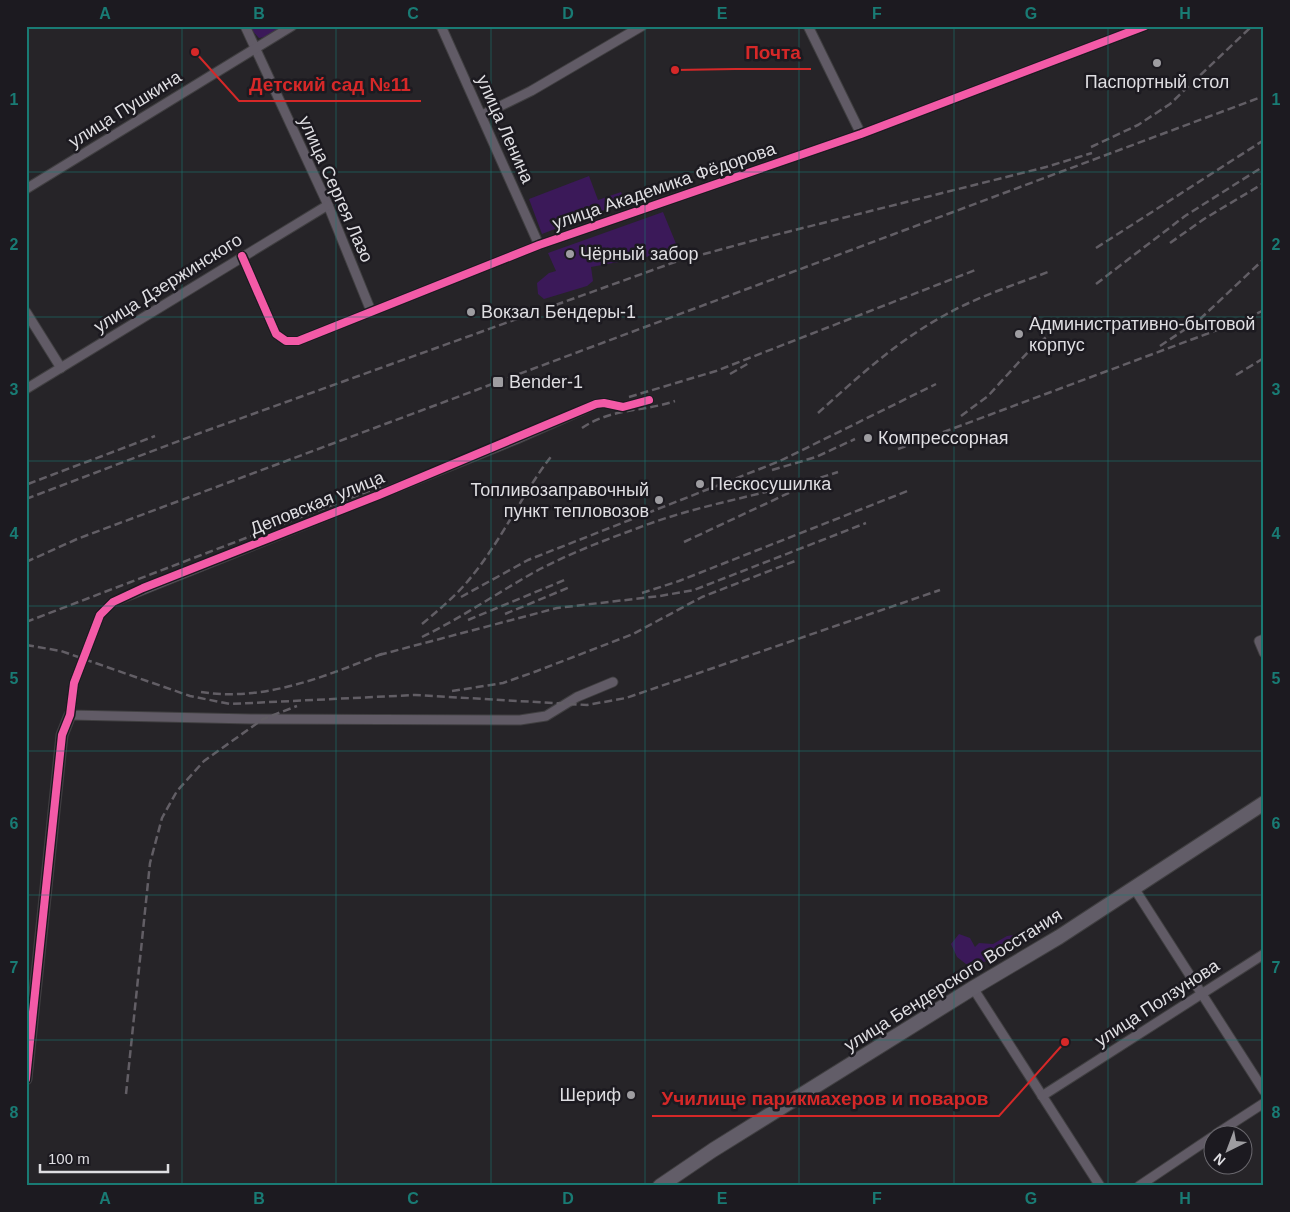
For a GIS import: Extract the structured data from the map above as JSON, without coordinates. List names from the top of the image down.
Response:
{
  "streets": {
    "main road": ["улица Бендерского Восстания"],
    "street": [
      "улица Пушкина",
      "улица Ленина",
      "улица Академика Фёдорова",
      "улица Сергея Лазо",
      "улица Дзержинского",
      "Деповская улица",
      "улица Ползунова"
    ]
  },
  "crossings": [
    ["улица Пушкина", "улица Сергея Лазо"],
    ["улица Ленина", "улица Академика Фёдорова"],
    ["улица Академика Фёдорова", "улица Сергея Лазо"],
    ["улица Академика Фёдорова", "улица Дзержинского"],
    ["улица Сергея Лазо", "улица Дзержинского"]
  ],
  "places": {
    "other": [
      "Детский сад №11",
      "Паспортный стол",
      "Почта",
      "Чёрный забор",
      "Вокзал Бендеры-1",
      "Административно-бытовой корпус",
      "Компрессорная",
      "Пескосушилка",
      "Топливозаправочный пункт тепловозов",
      "Училище парикмахеров и поваров",
      "Шериф"
    ],
    "transit": ["Bender-1"]
  },
  "scale_bar": "100 m",
  "north": "bottom left",
  "grid": {
    "columns": [
      "A",
      "B",
      "C",
      "D",
      "E",
      "F",
      "G",
      "H"
    ],
    "rows": [
      "1",
      "2",
      "3",
      "4",
      "5",
      "6",
      "7",
      "8"
    ]
  }
}
